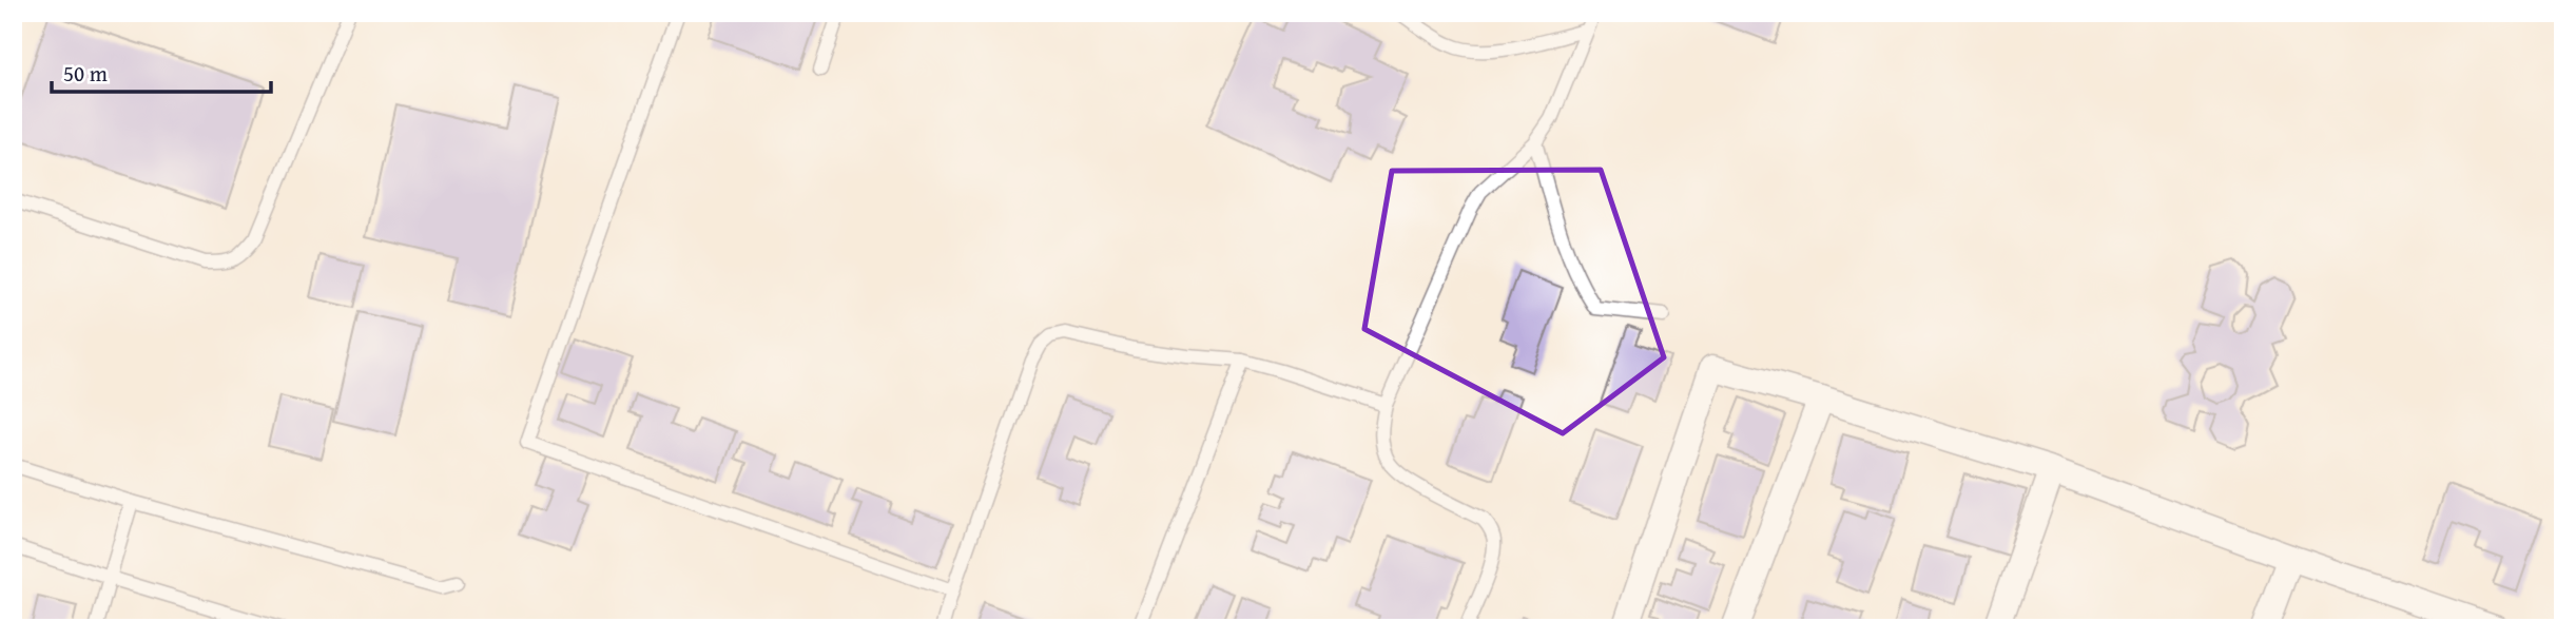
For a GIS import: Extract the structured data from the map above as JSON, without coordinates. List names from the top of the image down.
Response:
{
  "scale_bar": "50 m"
}
